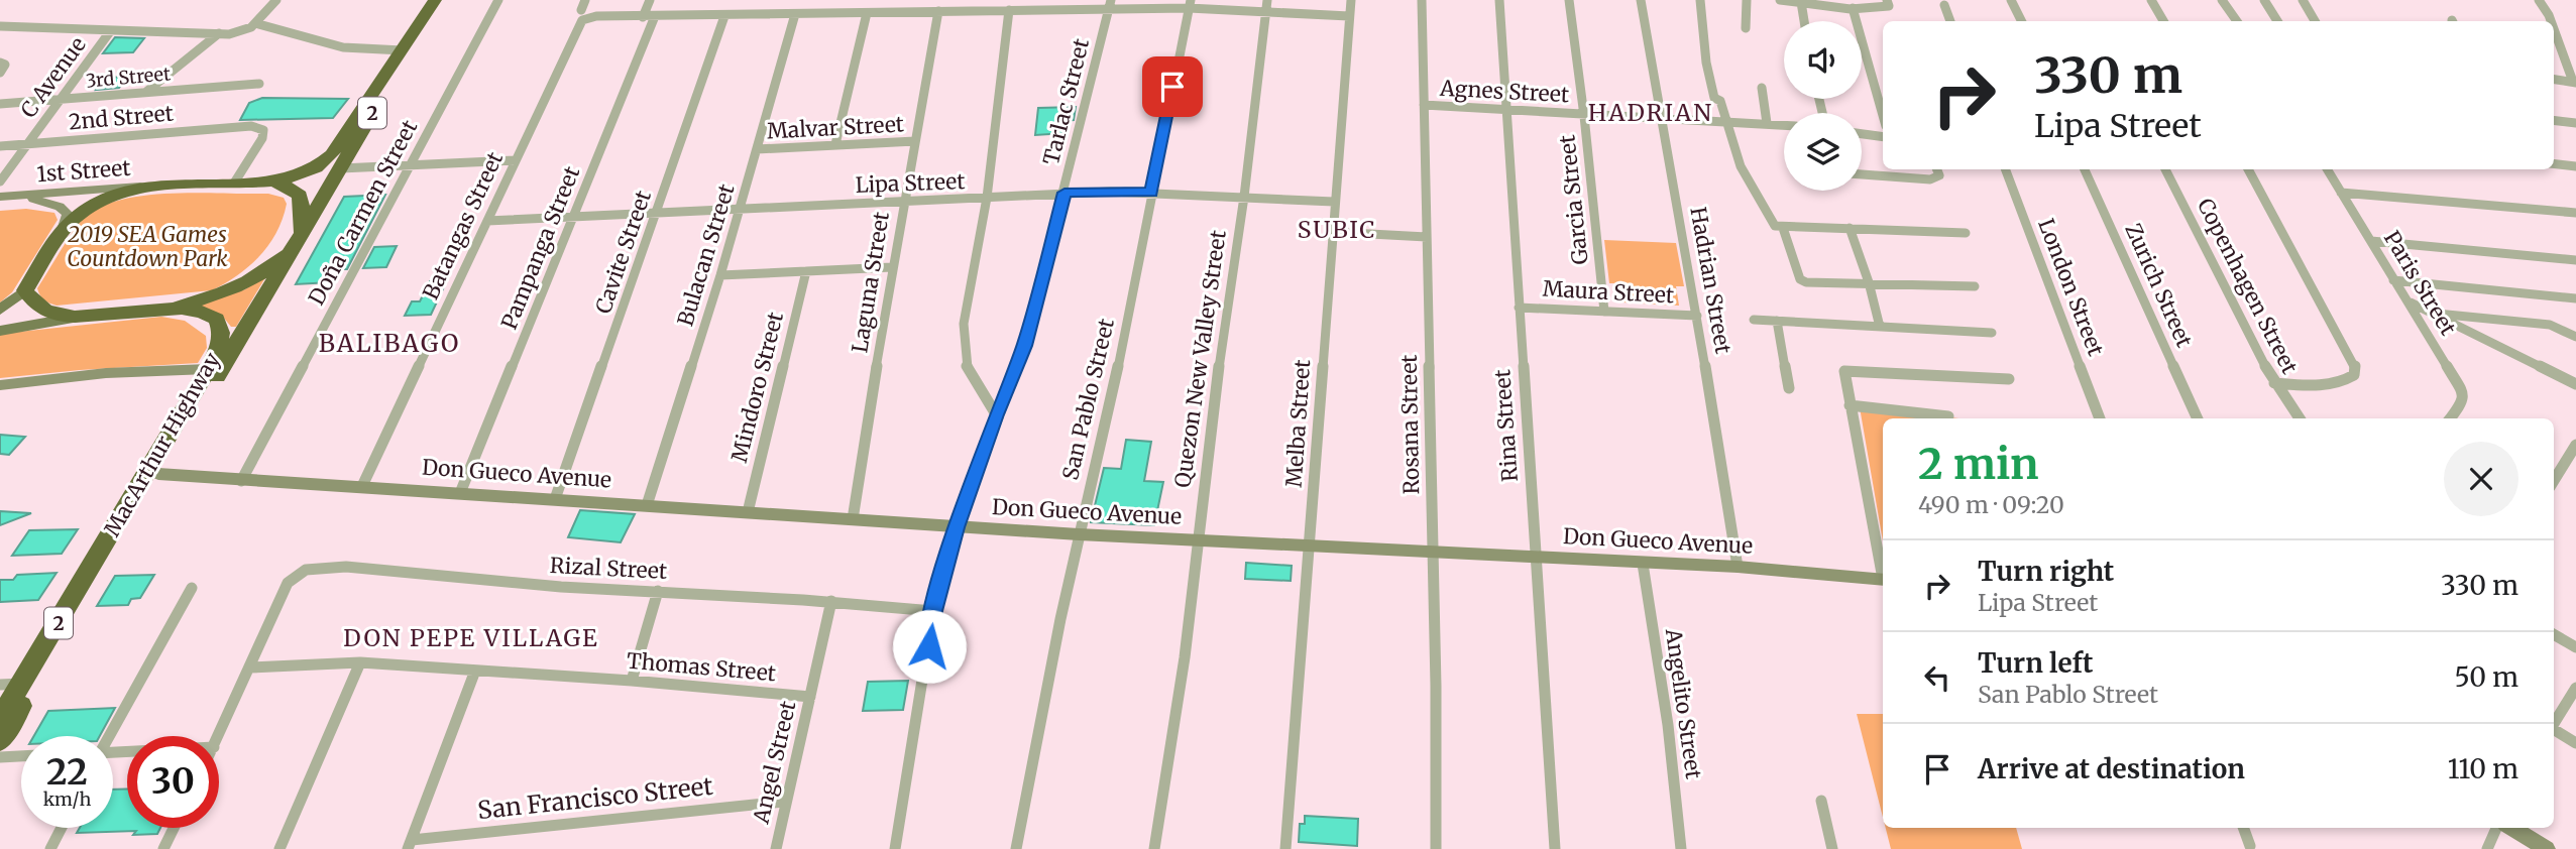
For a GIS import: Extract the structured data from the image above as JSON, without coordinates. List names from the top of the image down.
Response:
{
  "streets": {
    "highway": ["2", "MacArthur Highway"],
    "main road": ["1st Street", "Don Gueco Avenue"],
    "street": [
      "C Avenue",
      "3rd Street",
      "Agnes Street",
      "Tarlac Street",
      "2nd Street",
      "Malvar Street",
      "Lipa Street",
      "Garcia Street",
      "Doña Carmen Street",
      "Batangas Street",
      "Pampanga Street",
      "Cavite Street",
      "Bulacan Street",
      "Hadrian Street",
      "Laguna Street",
      "Paris Street",
      "Zurich Street",
      "Copenhagen Street",
      "London Street",
      "Maura Street",
      "Quezon New Valley Street",
      "Mindoro Street",
      "San Pablo Street",
      "Melba Street",
      "Rosana Street",
      "Rina Street",
      "Rizal Street",
      "Thomas Street",
      "Angelito Street",
      "Angel Street",
      "San Francisco Street"
    ]
  },
  "crossings": [
    ["C Avenue", "3rd Street"],
    ["C Avenue", "2nd Street"],
    ["Agnes Street", "Garcia Street"],
    ["Agnes Street", "Hadrian Street"],
    ["Agnes Street", "Rosana Street"],
    ["Agnes Street", "Rina Street"],
    ["Tarlac Street", "Lipa Street"],
    ["Tarlac Street", "Don Gueco Avenue"],
    ["Tarlac Street", "Rizal Street"],
    ["2nd Street", "MacArthur Highway"],
    ["Malvar Street", "Bulacan Street"],
    ["Malvar Street", "Laguna Street"],
    ["1st Street", "MacArthur Highway"],
    ["Lipa Street", "Batangas Street"],
    ["Lipa Street", "Pampanga Street"],
    ["Lipa Street", "Cavite Street"],
    ["Lipa Street", "Bulacan Street"],
    ["Lipa Street", "Laguna Street"],
    ["Lipa Street", "Quezon New Valley Street"],
    ["Lipa Street", "San Pablo Street"],
    ["Lipa Street", "Melba Street"],
    ["Garcia Street", "Maura Street"],
    ["Doña Carmen Street", "Don Gueco Avenue"],
    ["Batangas Street", "Don Gueco Avenue"],
    ["Pampanga Street", "Don Gueco Avenue"],
    ["Cavite Street", "Don Gueco Avenue"],
    ["Bulacan Street", "Don Gueco Avenue"],
    ["Hadrian Street", "Maura Street"],
    ["Hadrian Street", "Don Gueco Avenue"],
    ["Laguna Street", "Don Gueco Avenue"],
    ["Maura Street", "Rina Street"],
    ["Quezon New Valley Street", "Don Gueco Avenue"],
    ["Mindoro Street", "Don Gueco Avenue"],
    ["San Pablo Street", "Don Gueco Avenue"],
    ["Melba Street", "Don Gueco Avenue"],
    ["Rosana Street", "Don Gueco Avenue"],
    ["Rina Street", "Don Gueco Avenue"],
    ["MacArthur Highway", "Don Gueco Avenue"],
    ["Don Gueco Avenue", "Angelito Street"],
    ["Rizal Street", "Thomas Street"],
    ["Rizal Street", "Angel Street"],
    ["Thomas Street", "Angel Street"],
    ["Angel Street", "San Francisco Street"]
  ],
  "districts": [
    "HADRIAN",
    "SUBIC",
    "BALIBAGO",
    "DON PEPE VILLAGE"
  ],
  "parks": ["2019 SEA Games Countdown Park"],
  "page": {
    "turn": ["330 m", "Lipa Street"],
    "heading": ["2 min", "490 m · 09:20"],
    "list": [
      {
        "name": "Turn right",
        "note": "Lipa Street",
        "value": "330 m"
      },
      {
        "name": "Turn left",
        "note": "San Pablo Street",
        "value": "50 m"
      },
      {
        "name": "Arrive at destination",
        "value": "110 m"
      }
    ],
    "speed": "22 km/h",
    "limit": "30"
  }
}
